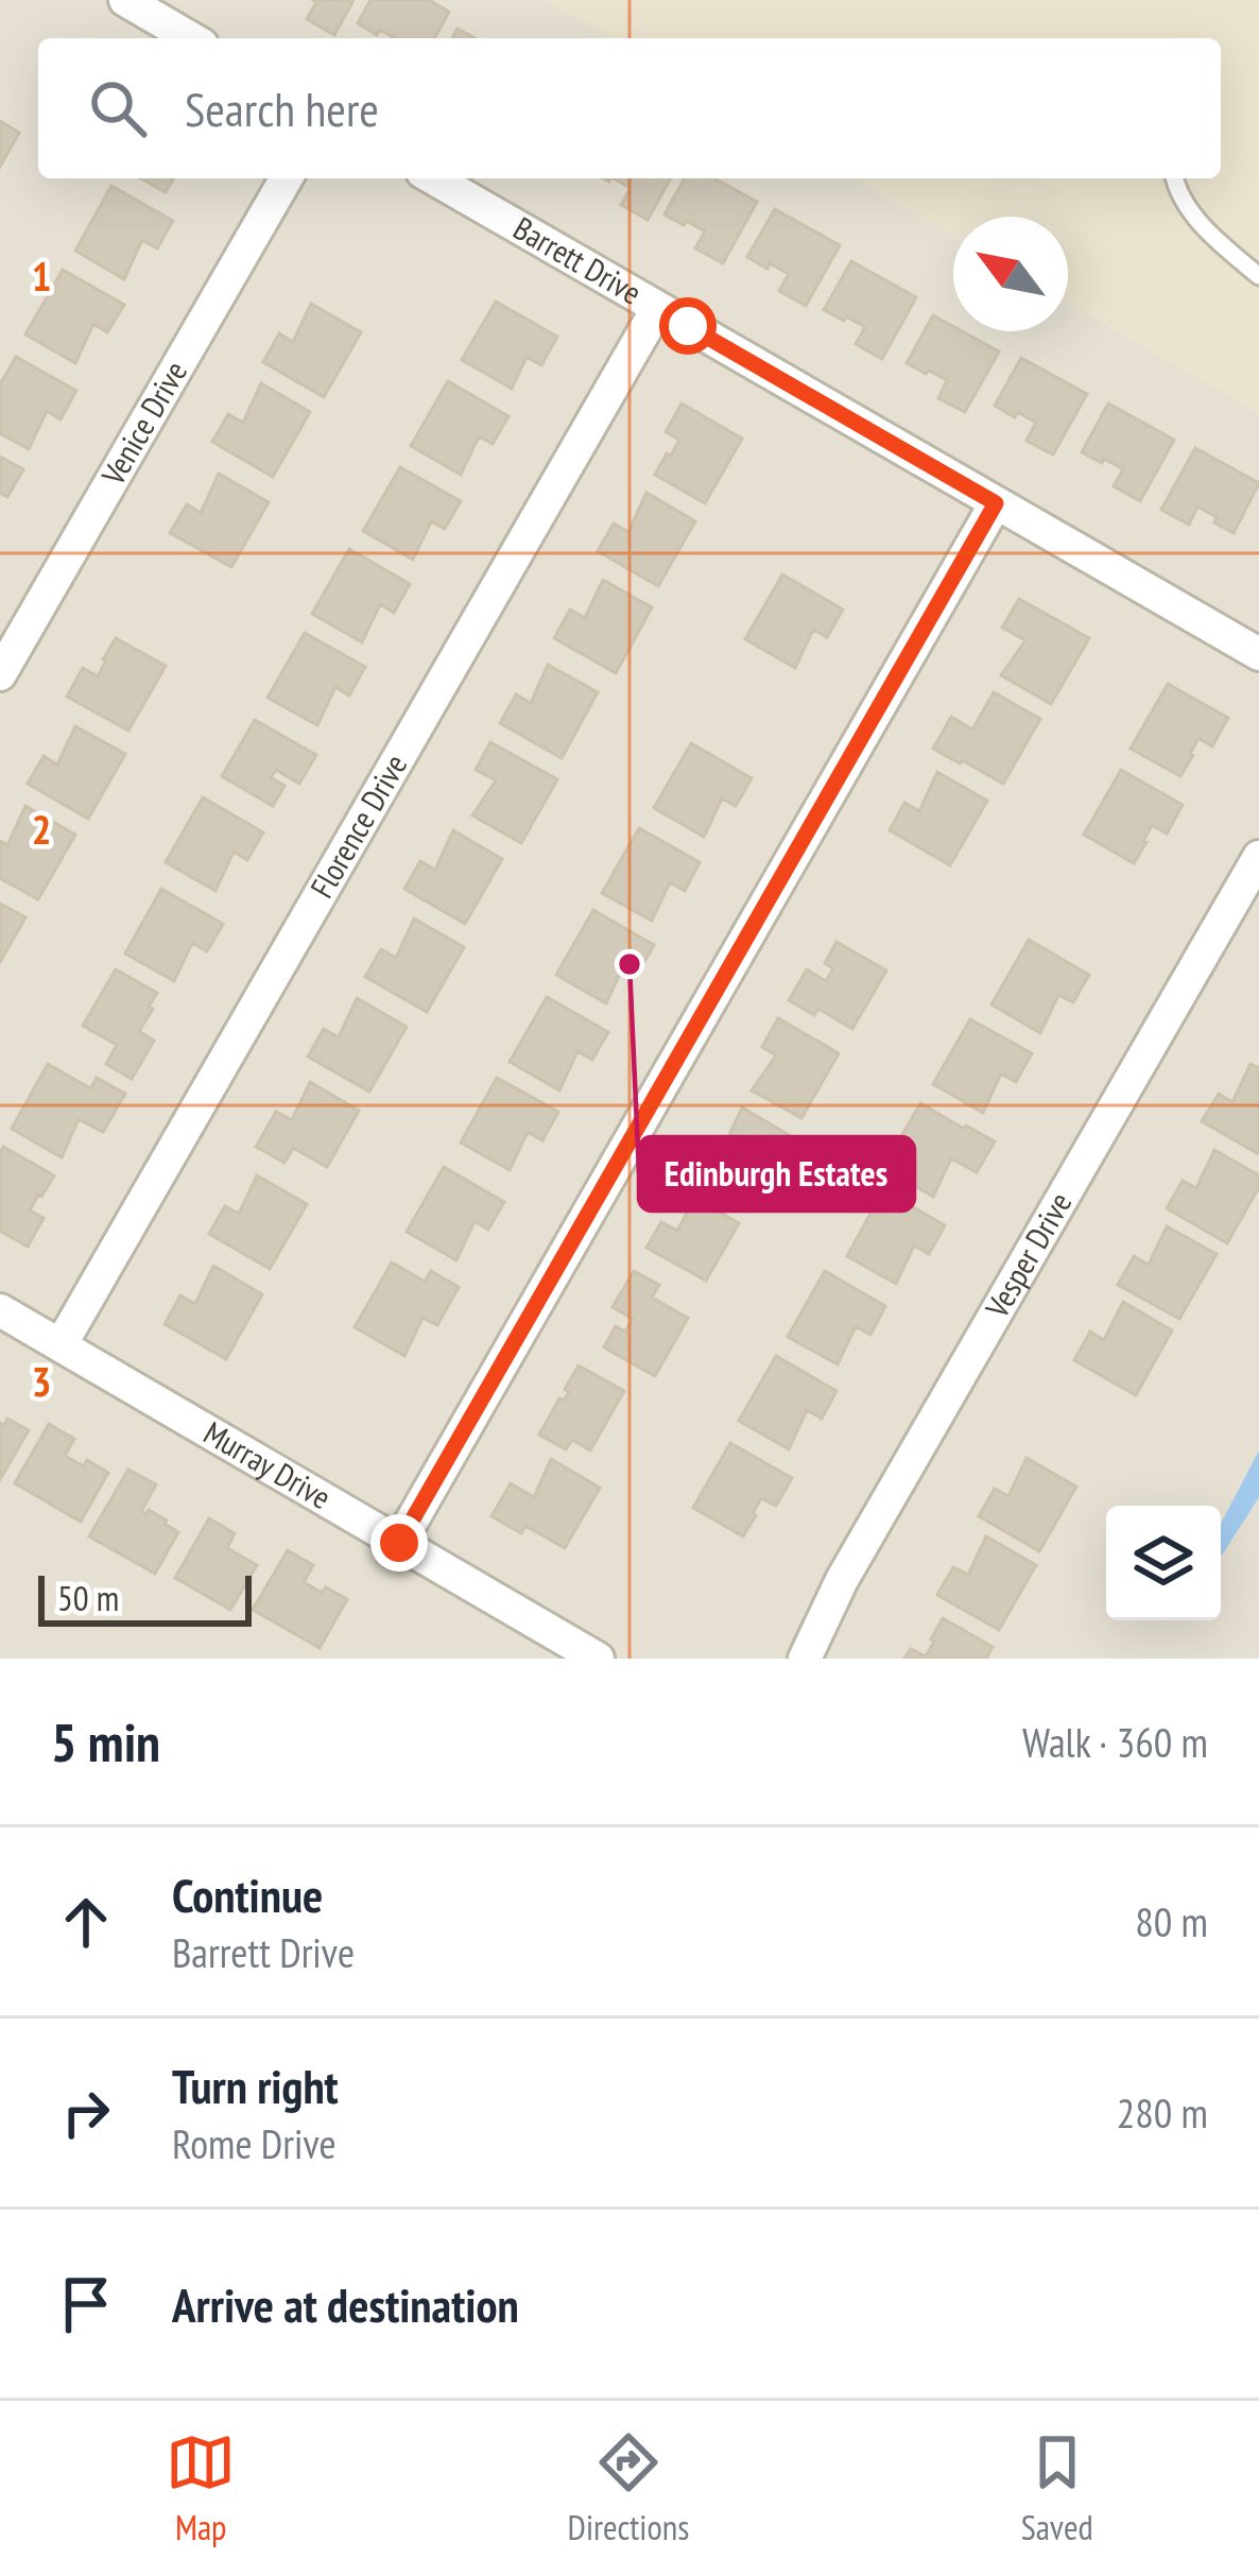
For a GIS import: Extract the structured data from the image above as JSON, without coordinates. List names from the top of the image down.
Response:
{
  "streets": {
    "street": [
      "Barrett Drive",
      "Venice Drive",
      "Florence Drive",
      "Vesper Drive",
      "Murray Drive"
    ]
  },
  "crossings": [
    ["Barrett Drive", "Florence Drive"],
    ["Florence Drive", "Murray Drive"]
  ],
  "places": ["Edinburgh Estates"],
  "scale_bar": "50 m",
  "north": "top left",
  "page": {
    "search": "Search here",
    "scale": "50 m",
    "heading": ["5 min", "Walk · 360 m"],
    "list": [
      ["Continue", "Barrett Drive", "80 m"],
      ["Turn right", "Rome Drive", "280 m"],
      "Arrive at destination"
    ],
    "nav": ["Map", "Directions", "Saved"]
  },
  "grid": {
    "rows": ["1", "2", "3"]
  }
}
